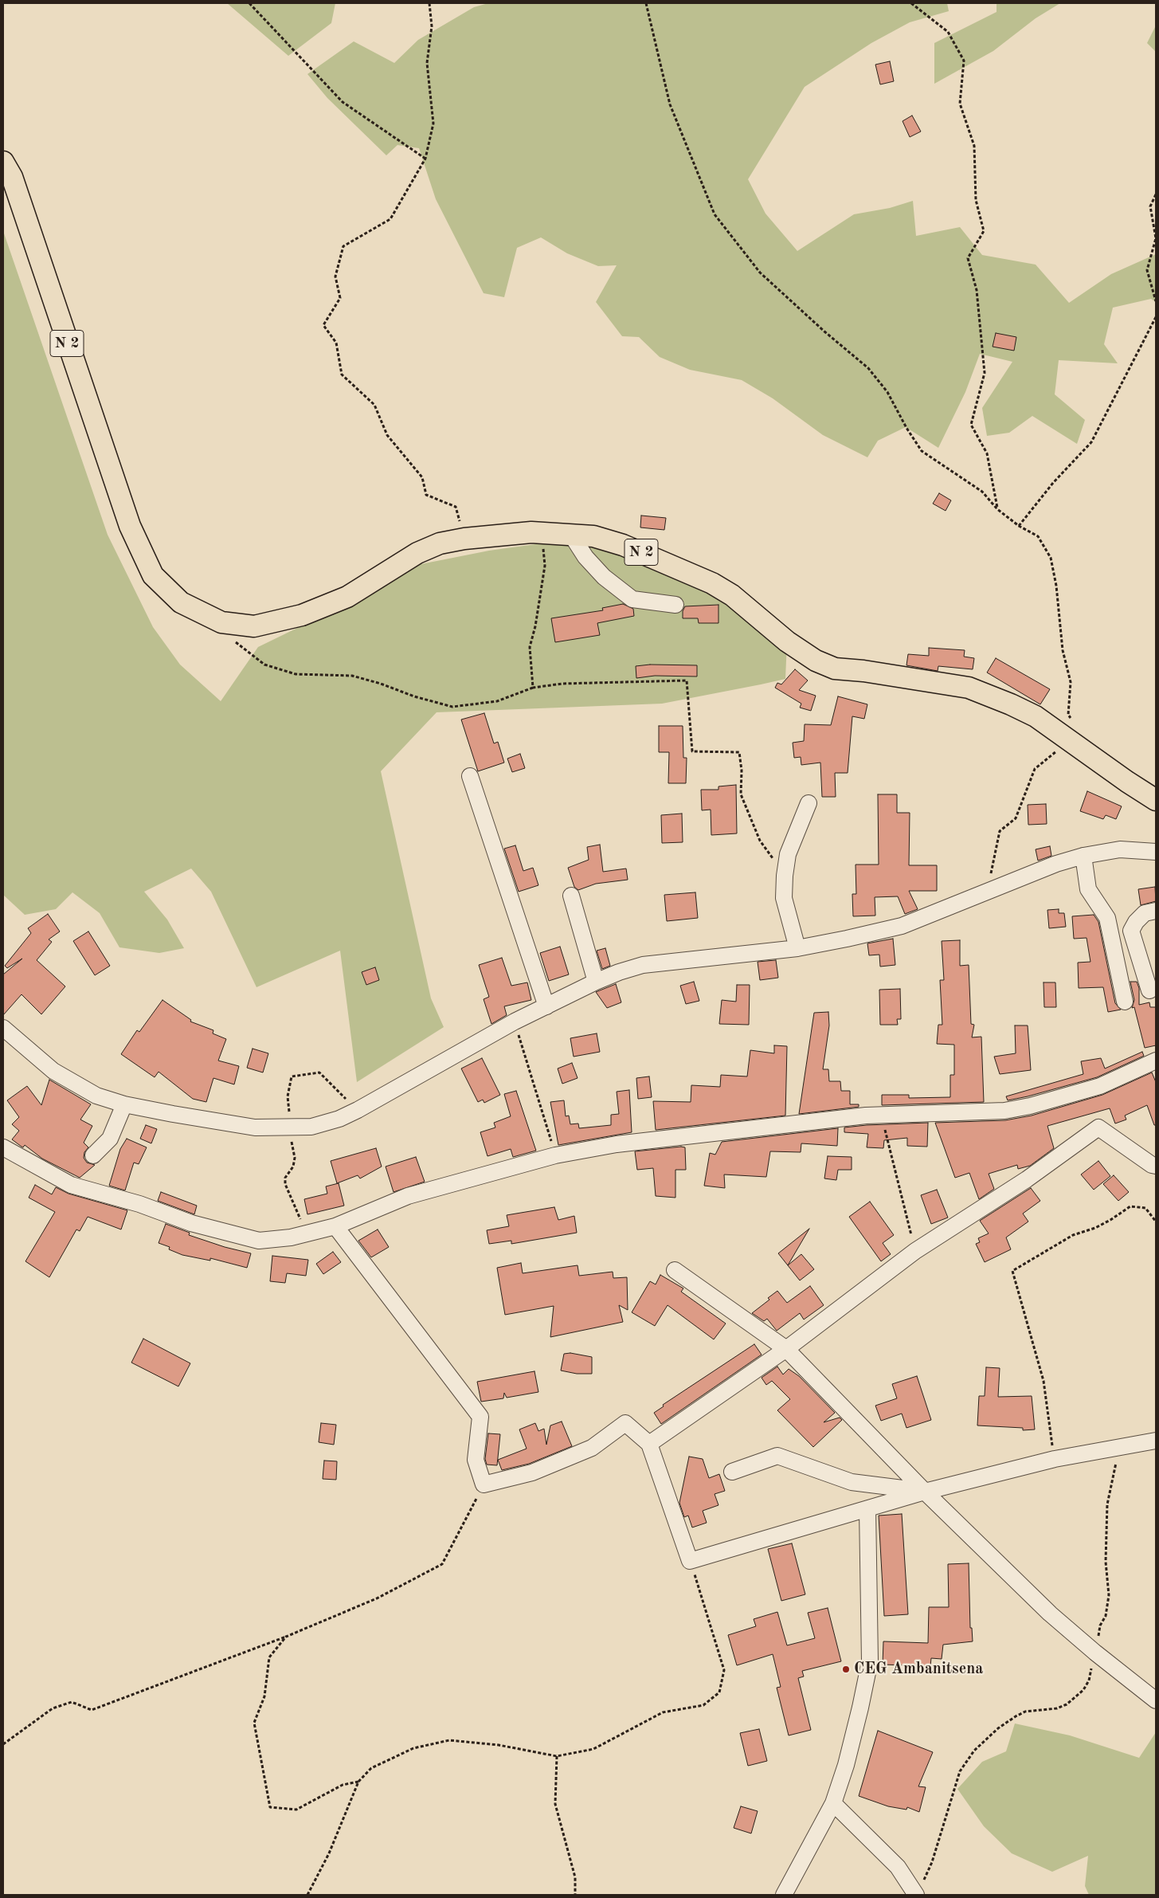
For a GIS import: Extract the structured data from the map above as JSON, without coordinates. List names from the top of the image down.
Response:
{
  "streets": {
    "main road": ["N 2"]
  },
  "places": ["CEG Ambanitsena"]
}
